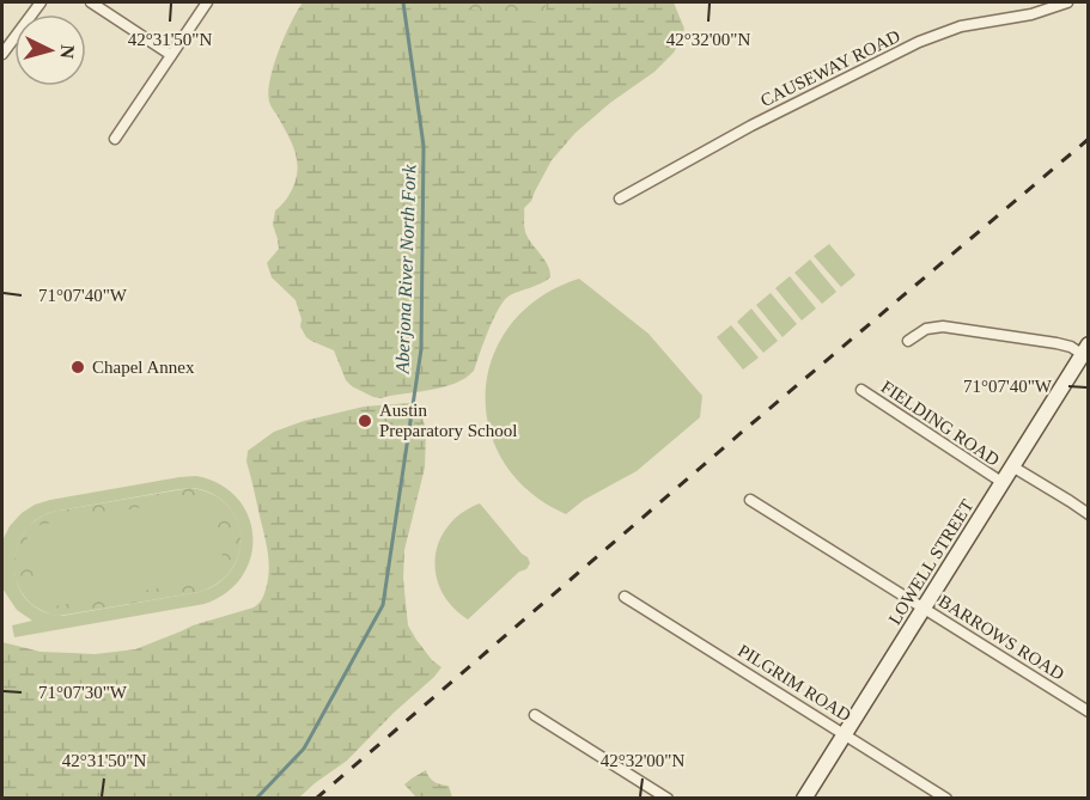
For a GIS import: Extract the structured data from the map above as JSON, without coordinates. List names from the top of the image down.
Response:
{
  "streets": {
    "main road": ["LOWELL STREET"],
    "street": [
      "CAUSEWAY ROAD",
      "FIELDING ROAD",
      "BARROWS ROAD",
      "PILGRIM ROAD"
    ]
  },
  "crossings": [
    ["FIELDING ROAD", "LOWELL STREET"],
    ["LOWELL STREET", "BARROWS ROAD"],
    ["LOWELL STREET", "PILGRIM ROAD"]
  ],
  "water": ["Aberjona River North Fork"],
  "places": ["Chapel Annex", "Austin Preparatory School"],
  "north": "right",
  "coordinates": [
    "42°31'50\"N",
    "42°32'00\"N",
    "71°07'40\"W",
    "71°07'30\"W"
  ]
}
